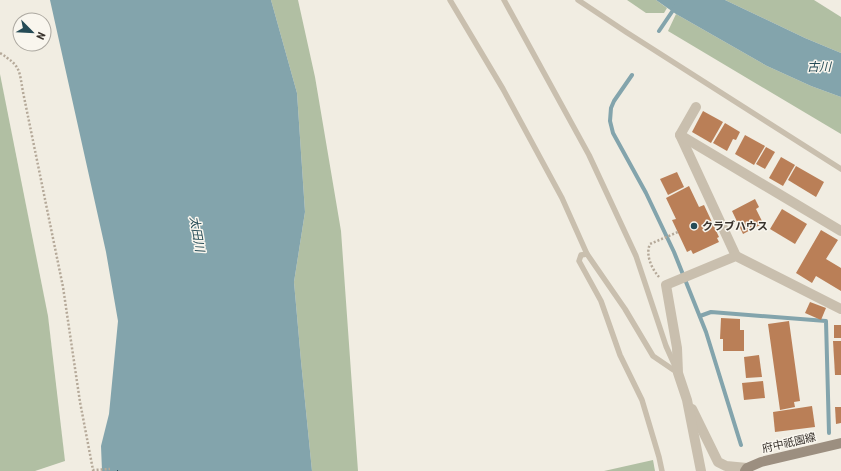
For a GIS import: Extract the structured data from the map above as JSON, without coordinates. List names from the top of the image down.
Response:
{
  "streets": {
    "main road": ["府中祇園線"]
  },
  "water": ["古川", "太田川"],
  "places": ["クラブハウス"],
  "north": "bottom right"
}
